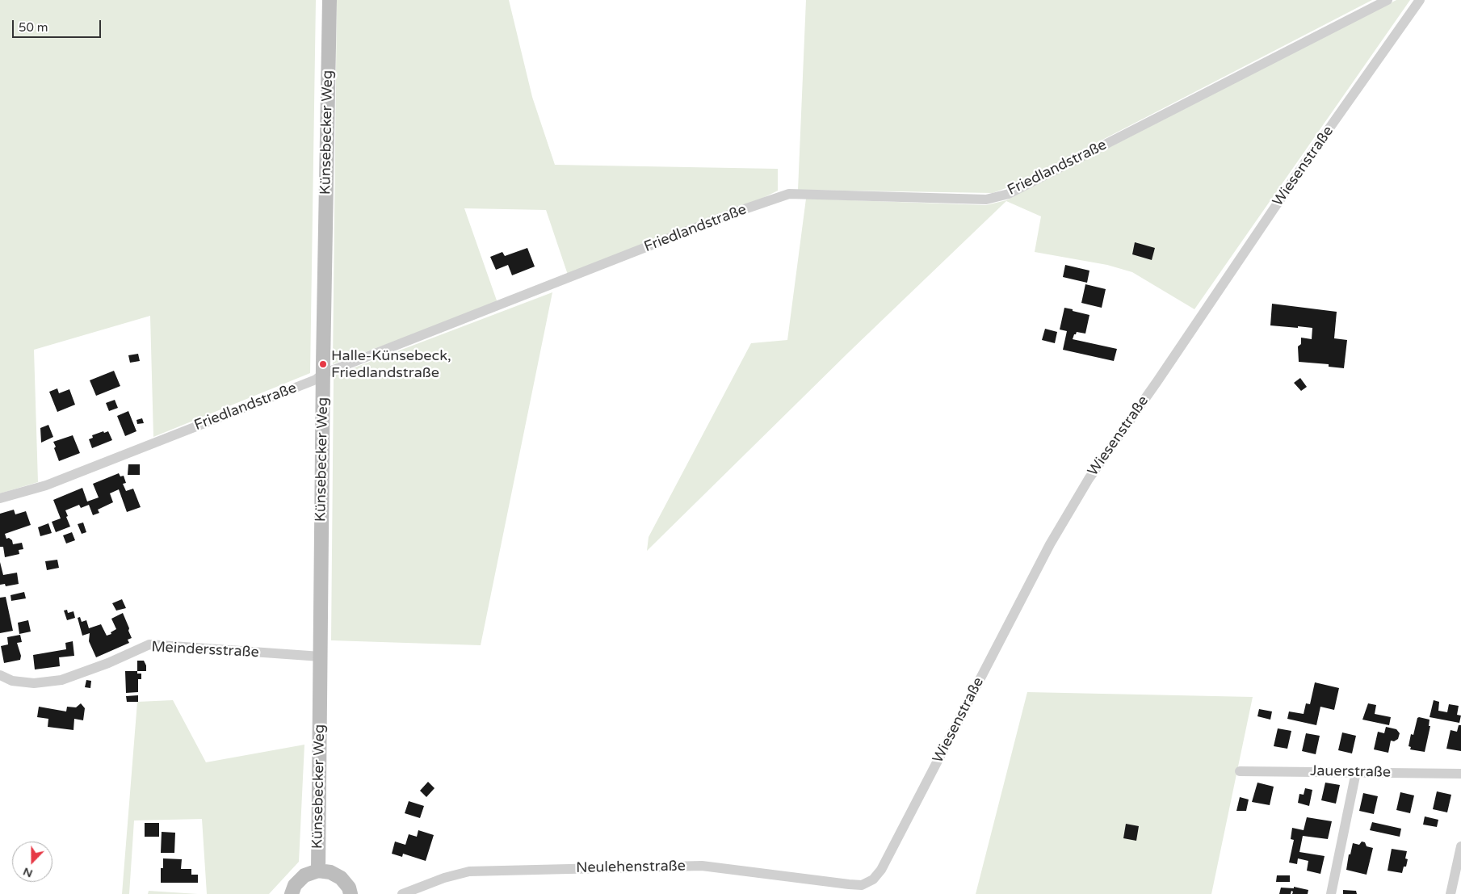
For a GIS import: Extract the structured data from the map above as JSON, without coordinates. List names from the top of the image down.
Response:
{
  "streets": {
    "street": [
      "Künsebecker Weg",
      "Wiesenstraße",
      "Friedlandstraße",
      "Meindersstraße",
      "Jauerstraße",
      "Neulehenstraße"
    ]
  },
  "crossings": [
    ["Künsebecker Weg", "Friedlandstraße"],
    ["Künsebecker Weg", "Meindersstraße"],
    ["Wiesenstraße", "Neulehenstraße"]
  ],
  "places": ["Halle-Künsebeck, Friedlandstraße"],
  "scale_bar": "50 m",
  "north": "bottom"
}
